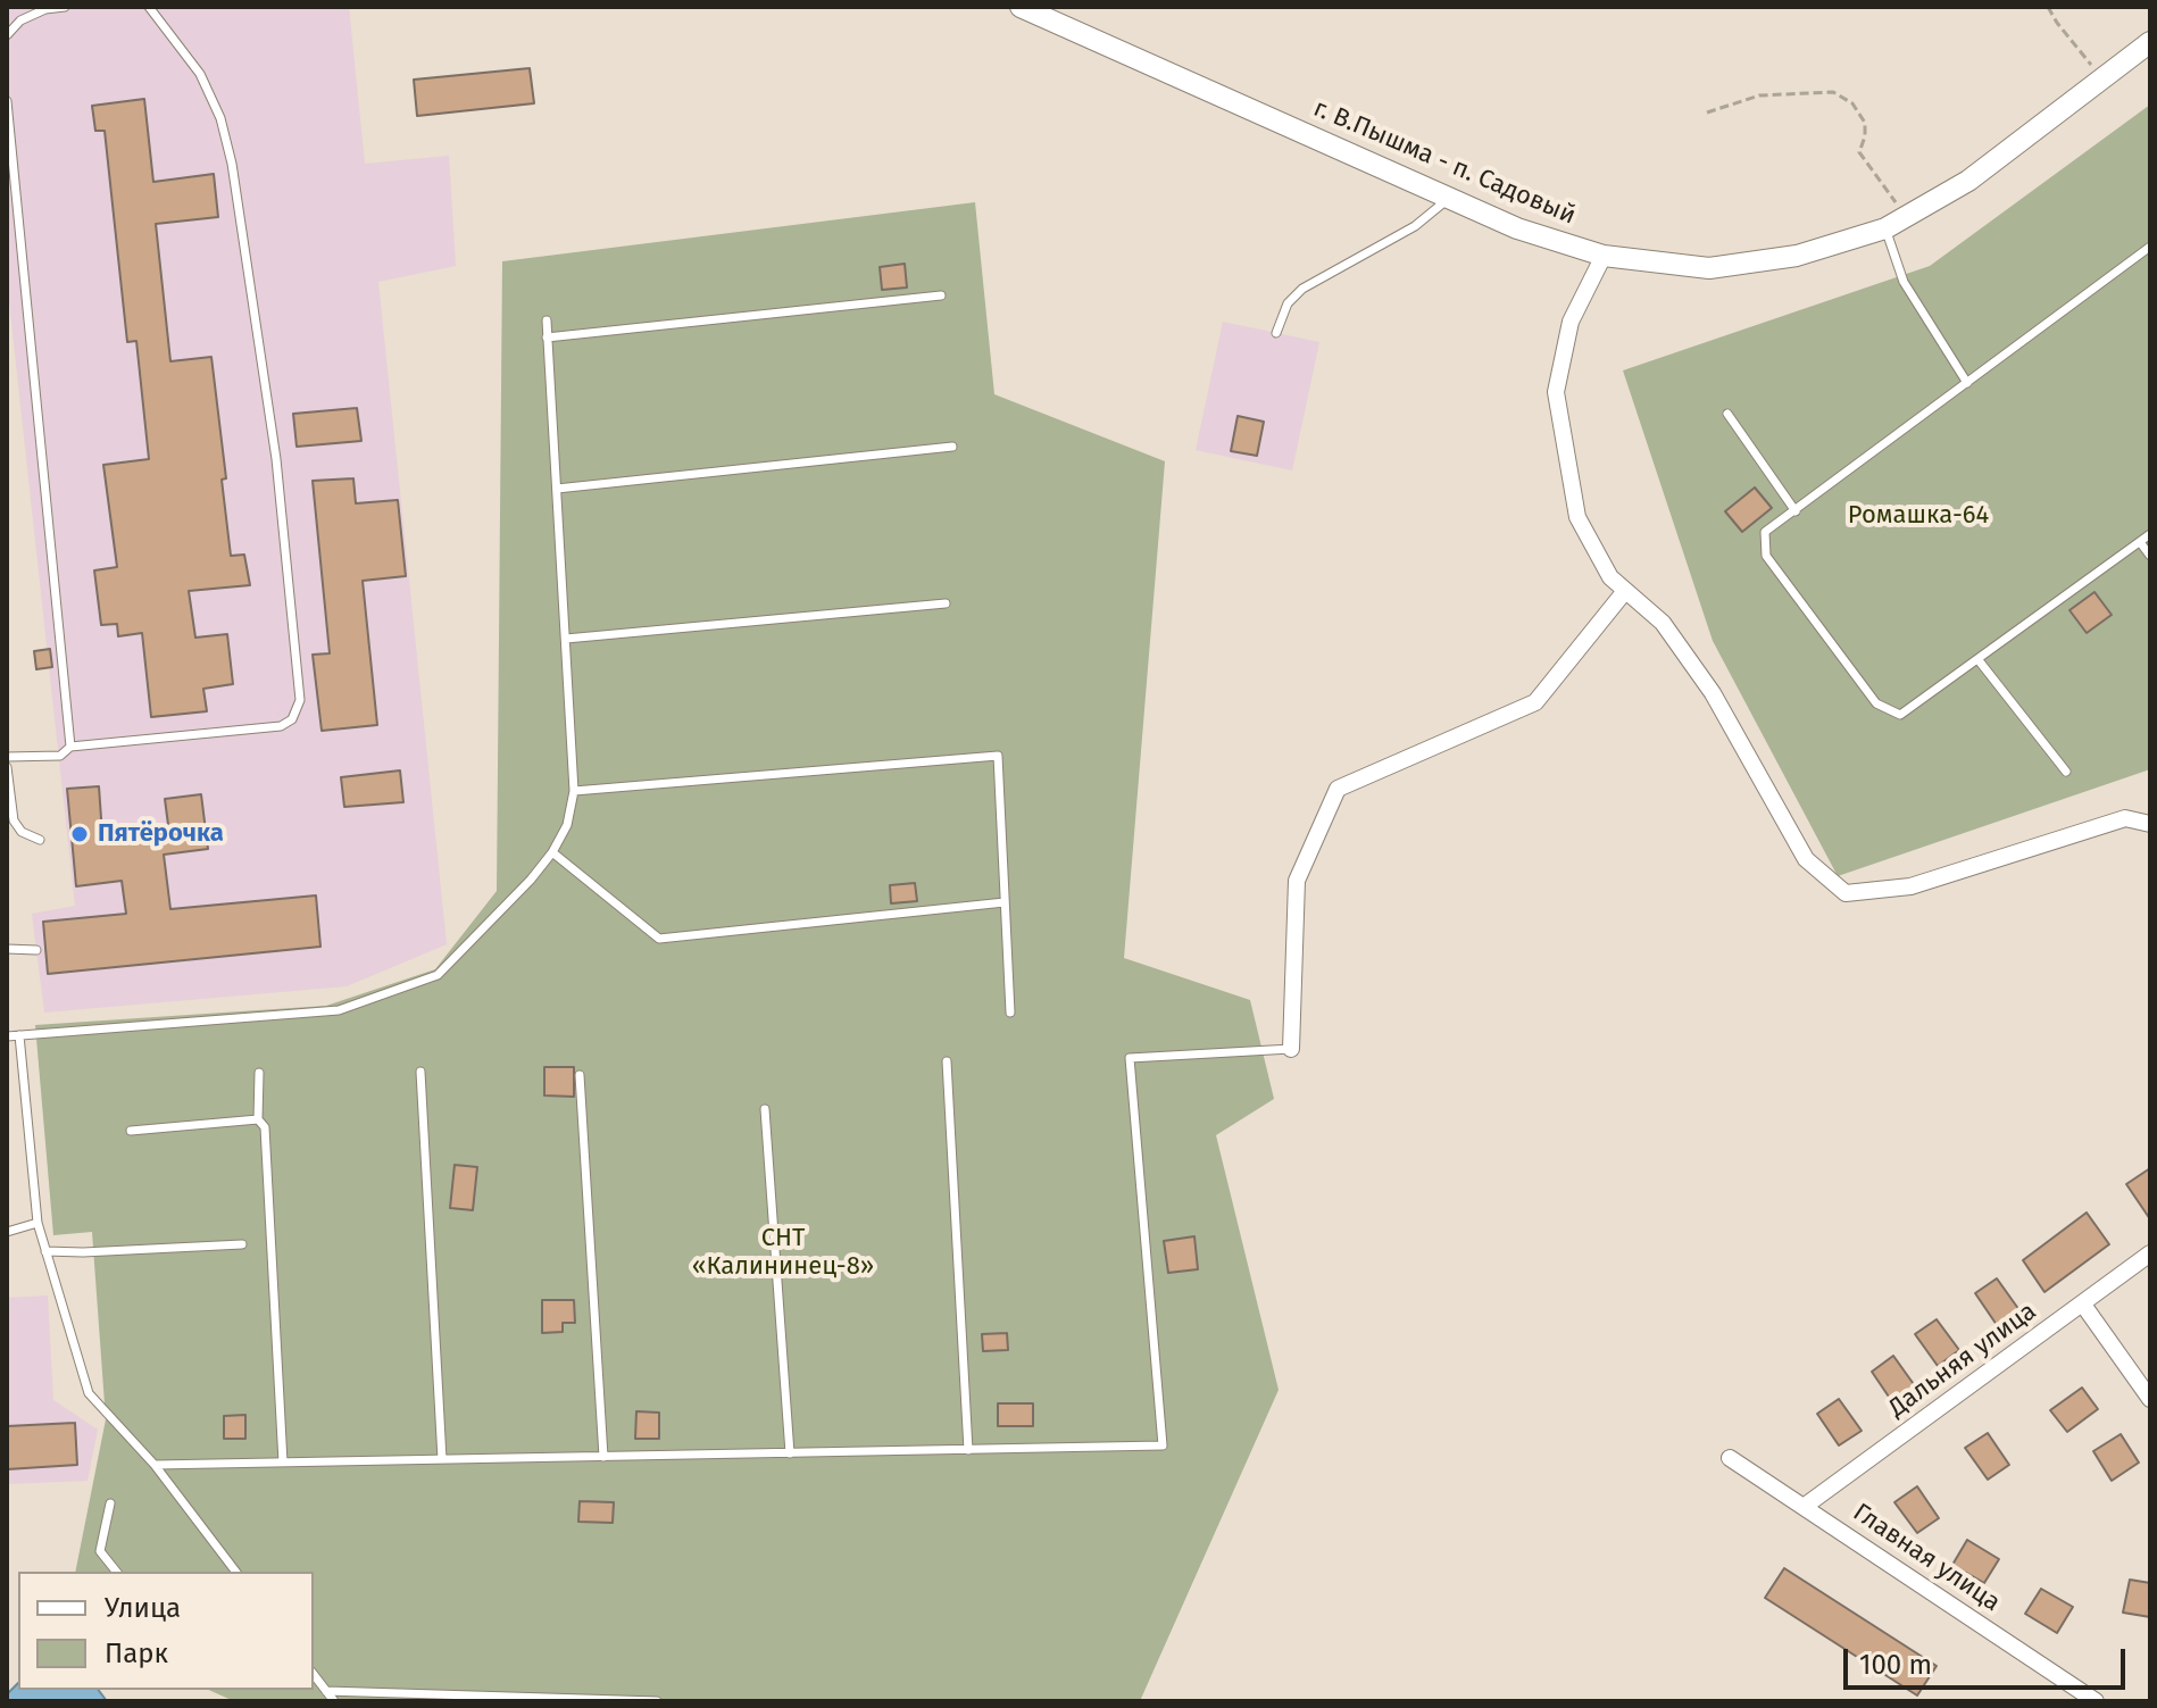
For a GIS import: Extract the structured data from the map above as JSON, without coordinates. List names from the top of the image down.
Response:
{
  "streets": {
    "main road": ["г. В.Пышма - п. Садовый"],
    "street": ["Дальняя улица", "Главная улица"]
  },
  "crossings": [
    ["Дальняя улица", "Главная улица"]
  ],
  "parks": ["Ромашка-64", "СНТ «Калининец-8»"],
  "places": ["Пятёрочка"],
  "legend": ["Улица", "Парк"],
  "scale_bar": "100 m"
}
